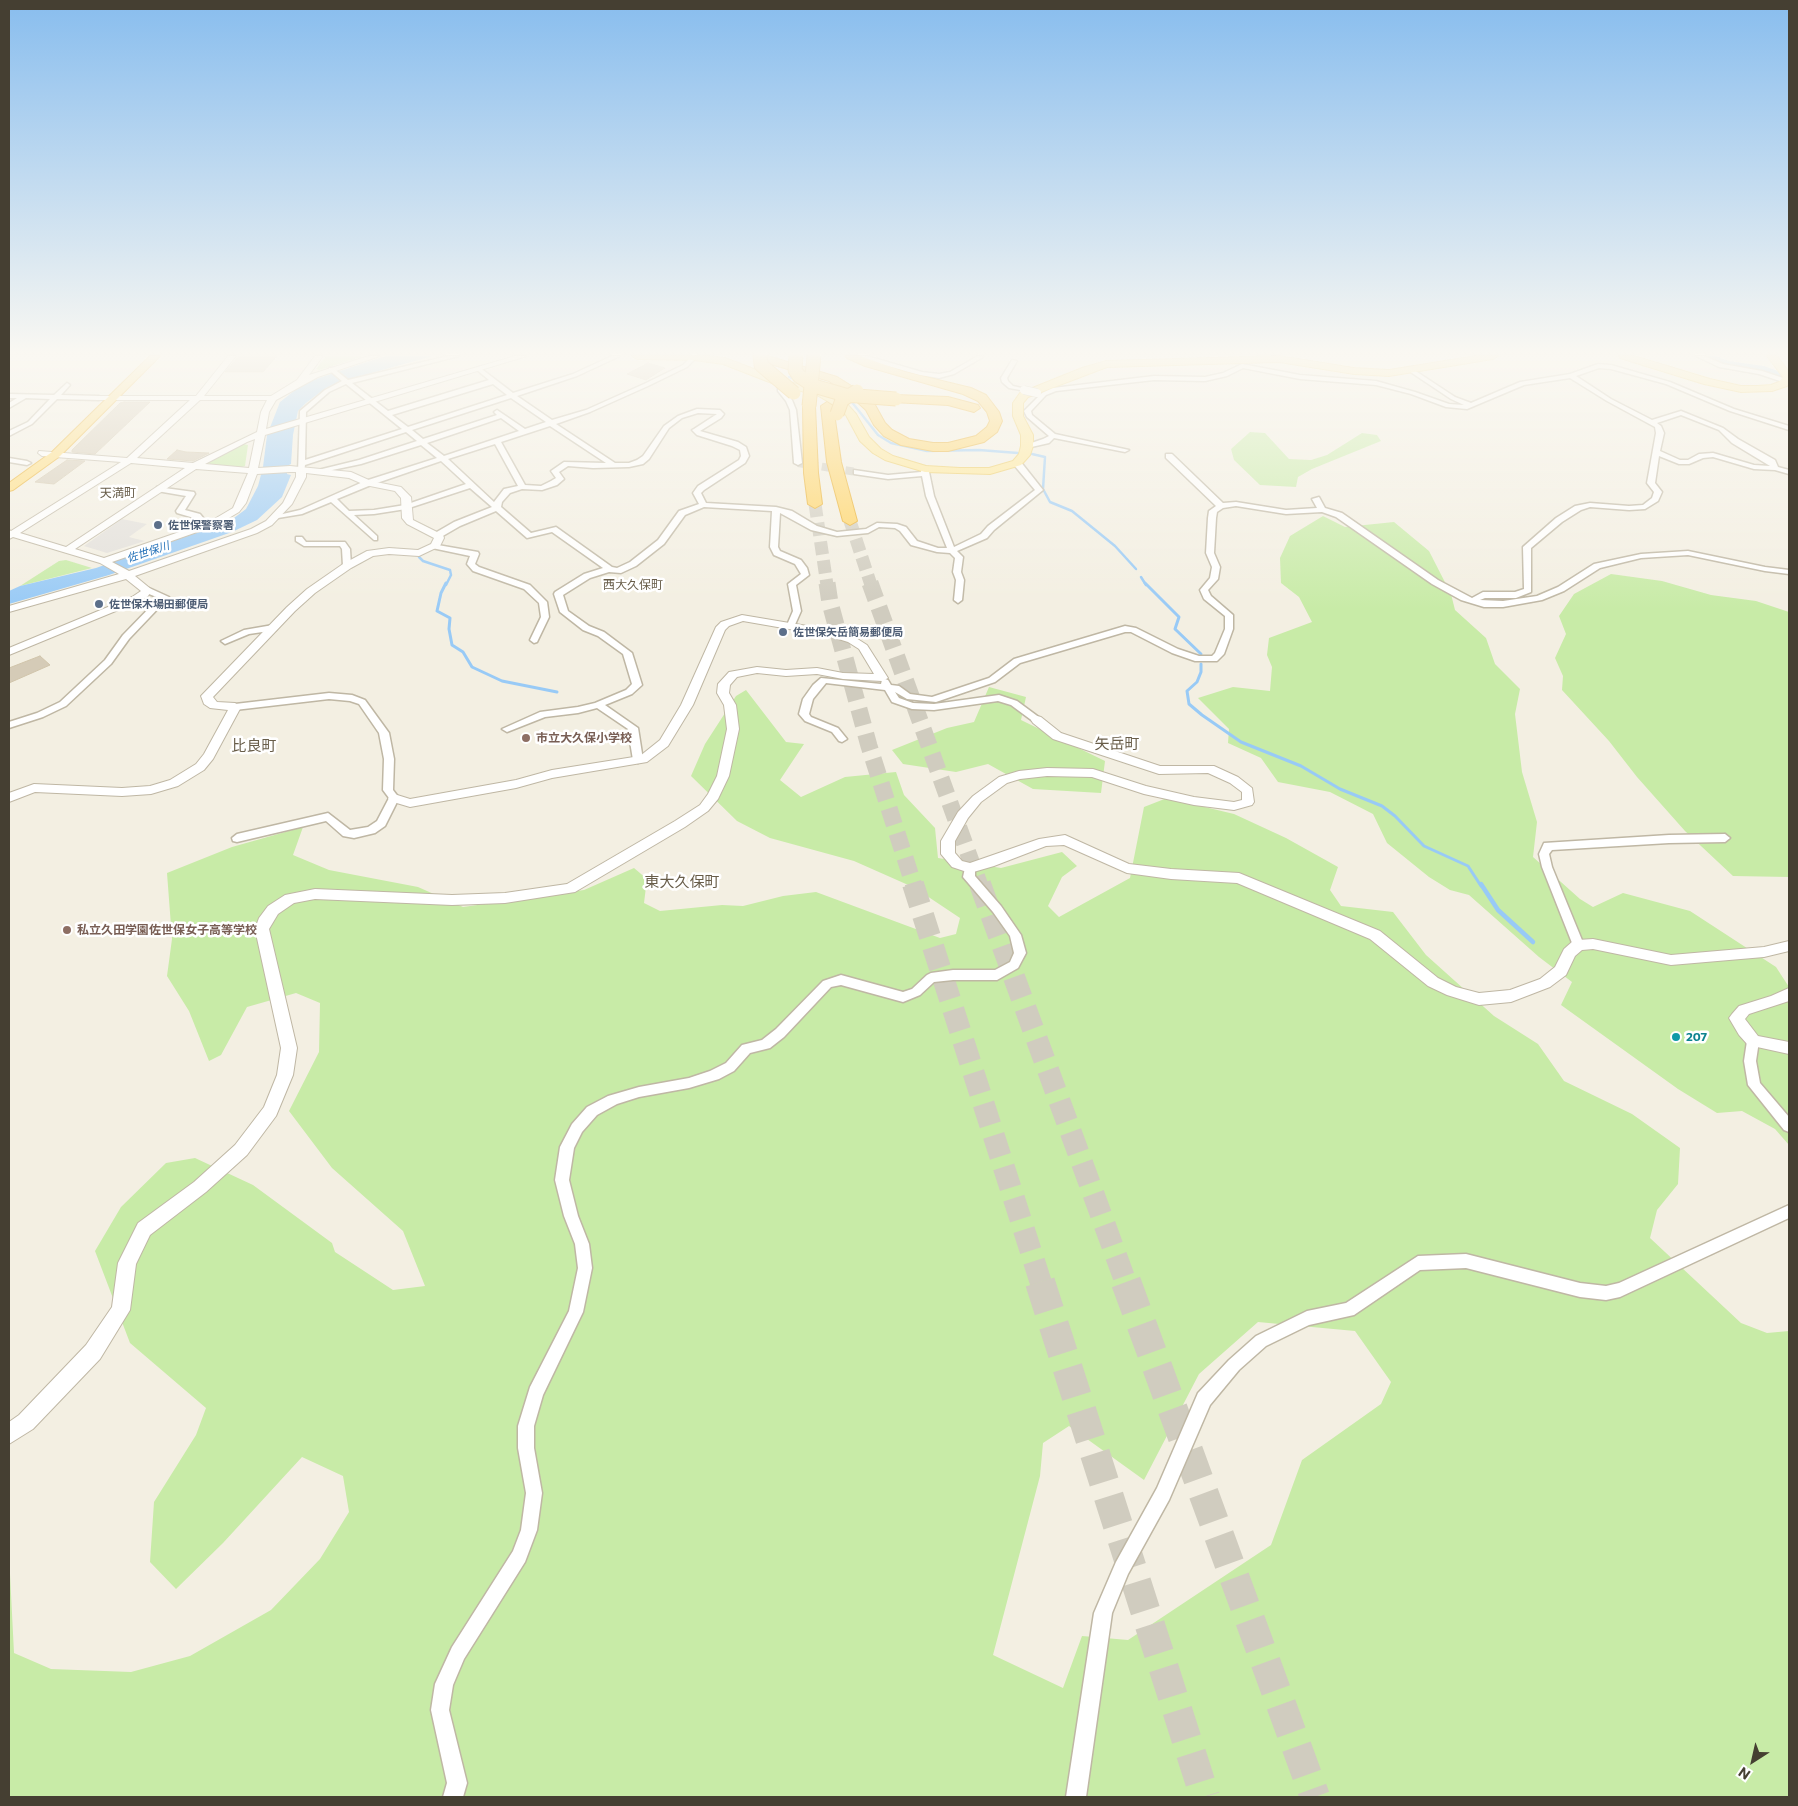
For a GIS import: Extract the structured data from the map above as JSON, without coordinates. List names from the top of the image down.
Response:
{
  "districts": [
    "天満町",
    "西大久保町",
    "矢岳町",
    "比良町",
    "東大久保町"
  ],
  "water": ["佐世保川"],
  "places": [
    "佐世保警察署",
    "佐世保木場田郵便局",
    "佐世保矢岳簡易郵便局",
    "市立大久保小学校",
    "私立久田学園佐世保女子高等学校",
    "207"
  ],
  "north": "bottom left"
}
